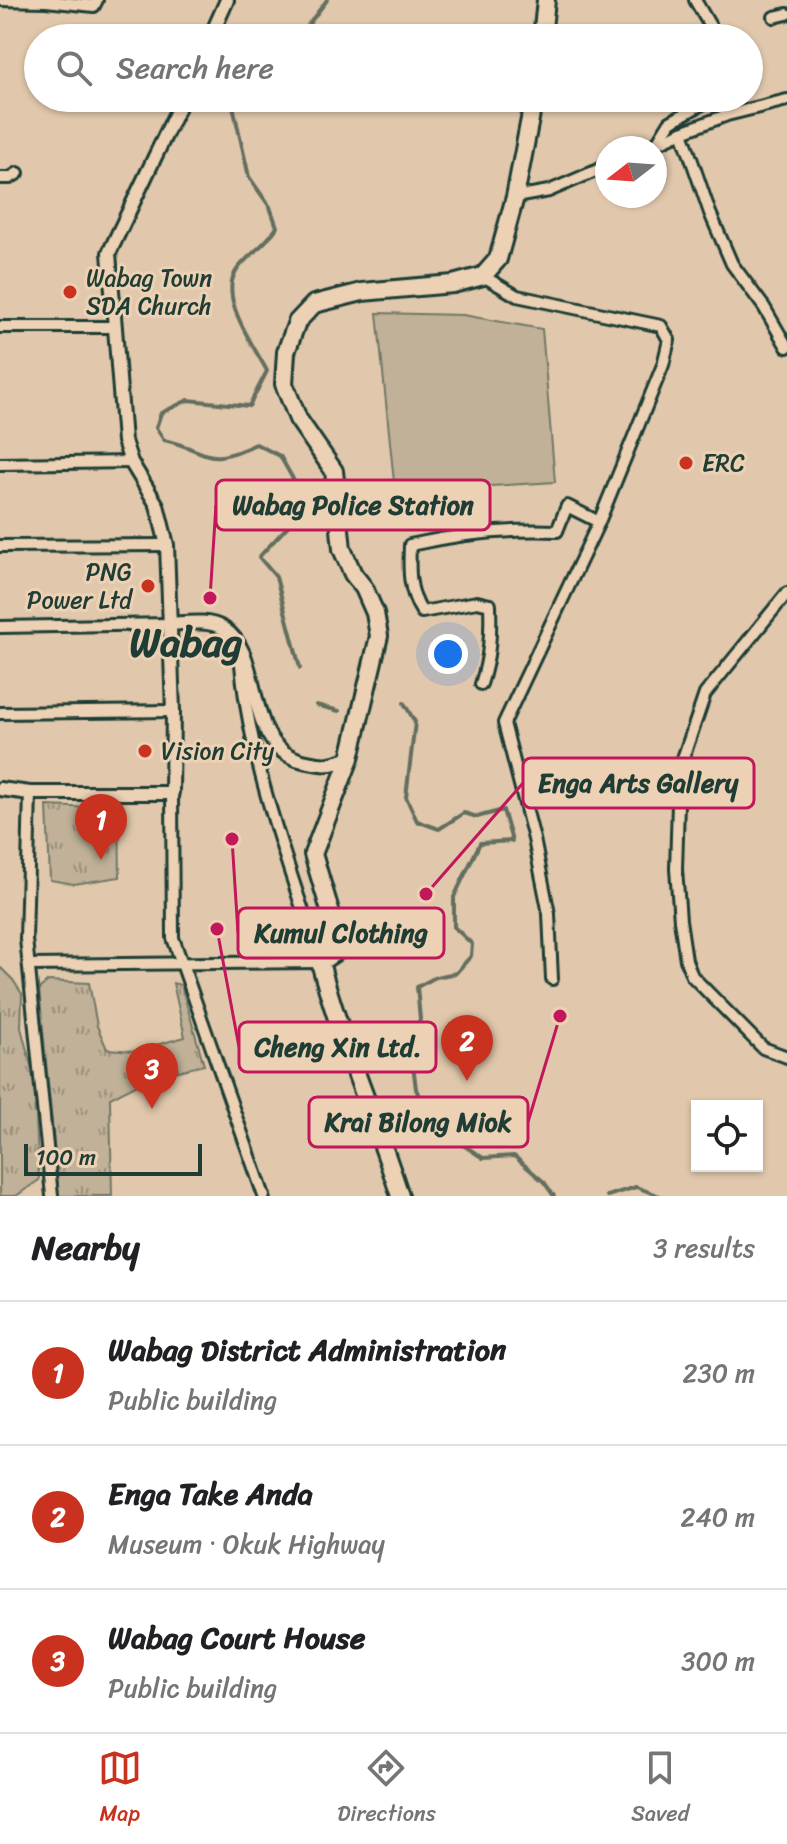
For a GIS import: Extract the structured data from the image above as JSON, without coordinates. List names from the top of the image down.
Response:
{
  "districts": ["Wabag"],
  "places": [
    "Wabag Town SDA Church",
    "ERC",
    "PNG Power Ltd",
    "Wabag Police Station",
    "Vision City",
    "Kumul Clothing",
    "Enga Arts Gallery",
    "Cheng Xin Ltd.",
    "Krai Bilong Miok"
  ],
  "scale_bar": "100 m",
  "north": "left",
  "page": {
    "search": "Search here",
    "pins": ["1", "2", "3"],
    "scale": "100 m",
    "heading": ["Nearby", "3 results"],
    "list": [
      {
        "mark": "1",
        "name": "Wabag District Administration",
        "note": "Public building",
        "value": "230 m"
      },
      {
        "mark": "2",
        "name": "Enga Take Anda",
        "note": "Museum · Okuk Highway",
        "value": "240 m"
      },
      {
        "mark": "3",
        "name": "Wabag Court House",
        "note": "Public building",
        "value": "300 m"
      }
    ],
    "nav": ["Map", "Directions", "Saved"]
  }
}
